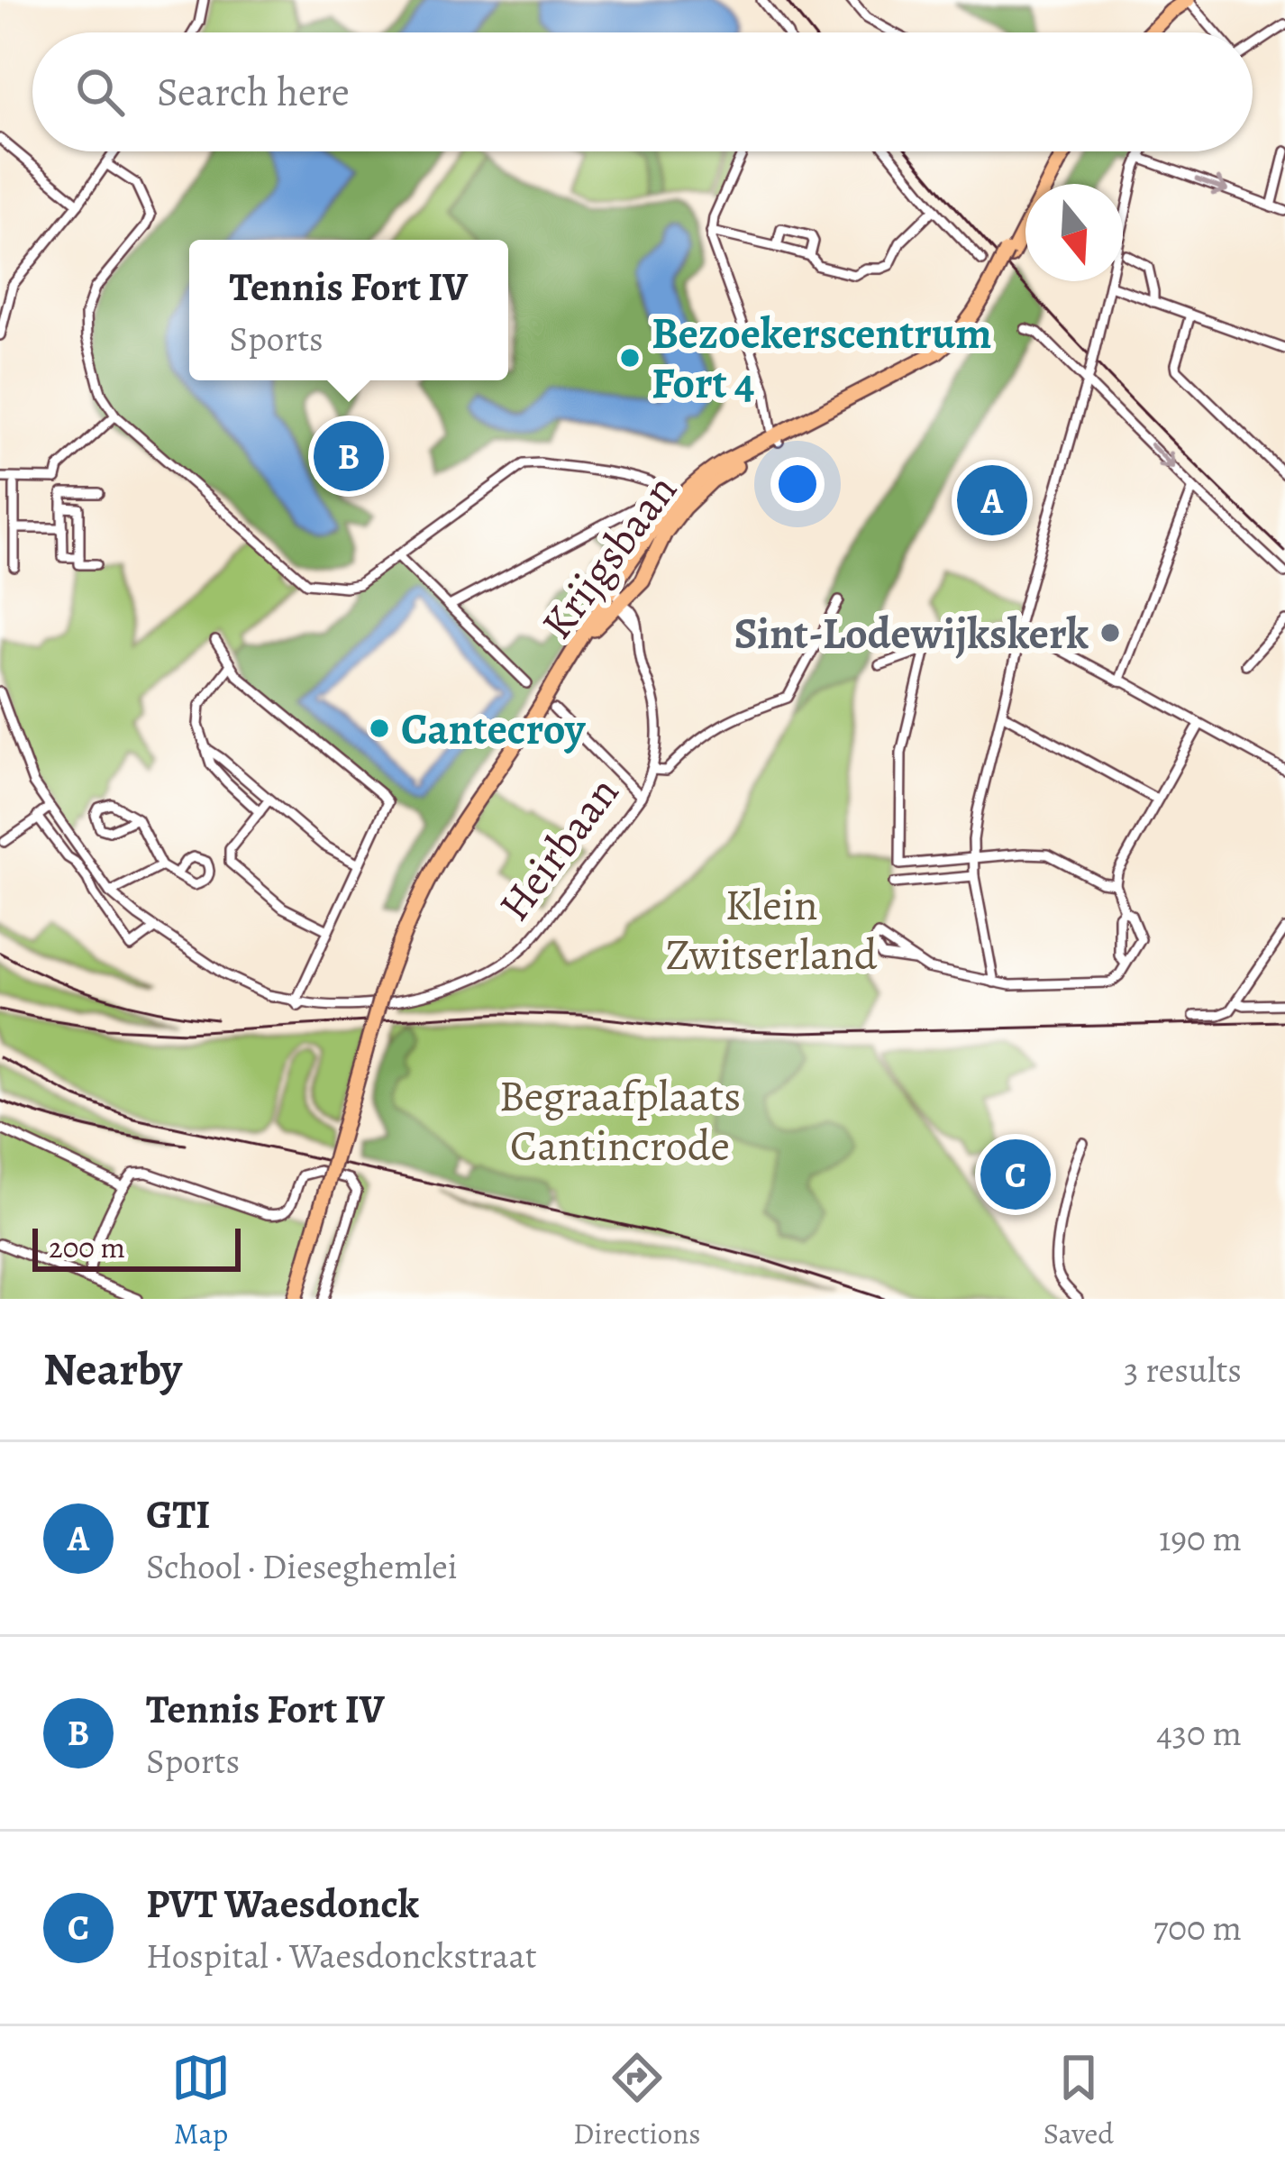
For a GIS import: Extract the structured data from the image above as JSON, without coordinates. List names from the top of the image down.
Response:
{
  "streets": {
    "main road": ["Krijgsbaan"],
    "street": ["Heirbaan"]
  },
  "crossings": [
    ["Krijgsbaan", "Heirbaan"]
  ],
  "parks": ["Klein Zwitserland", "Begraafplaats Cantincrode"],
  "places": ["Bezoekerscentrum Fort 4", "Sint-Lodewijkskerk", "Cantecroy"],
  "scale_bar": "200 m",
  "north": "bottom",
  "page": {
    "search": "Search here",
    "popup": ["Tennis Fort IV", "Sports"],
    "pins": ["B", "A", "C"],
    "scale": "200 m",
    "heading": ["Nearby", "3 results"],
    "list": [
      {
        "mark": "A",
        "name": "GTI",
        "note": "School · Dieseghemlei",
        "value": "190 m"
      },
      {
        "mark": "B",
        "name": "Tennis Fort IV",
        "note": "Sports",
        "value": "430 m"
      },
      {
        "mark": "C",
        "name": "PVT Waesdonck",
        "note": "Hospital · Waesdonckstraat",
        "value": "700 m"
      }
    ],
    "nav": ["Map", "Directions", "Saved"]
  }
}
